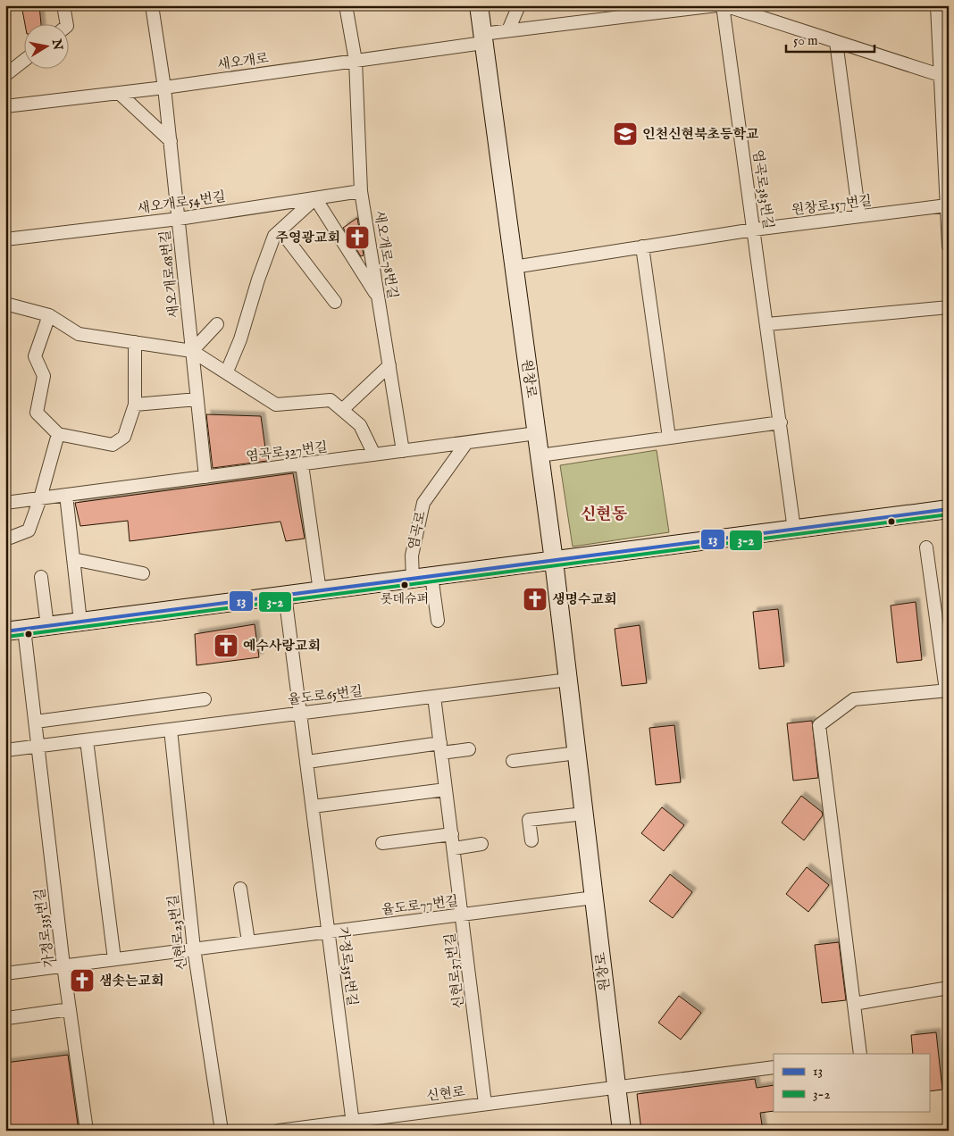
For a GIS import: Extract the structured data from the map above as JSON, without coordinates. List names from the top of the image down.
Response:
{
  "streets": {
    "street": [
      "새오개로",
      "염곡로383번길",
      "새오개로54번길",
      "원창로157번길",
      "새오개로78번길",
      "새오개로68번길",
      "원창로",
      "염곡로327번길",
      "염곡로",
      "율도로65번길",
      "율도로77번길",
      "가정로335번길",
      "신현로23번길",
      "가정로351번길",
      "신현로37번길",
      "신현로"
    ]
  },
  "crossings": [
    ["새오개로", "새오개로78번길"],
    ["새오개로", "새오개로68번길"],
    ["새오개로", "원창로"],
    ["염곡로383번길", "원창로157번길"],
    ["새오개로54번길", "새오개로78번길"],
    ["새오개로54번길", "새오개로68번길"],
    ["원창로157번길", "원창로"],
    ["새오개로78번길", "염곡로327번길"],
    ["새오개로68번길", "염곡로327번길"],
    ["원창로", "염곡로327번길"],
    ["원창로", "율도로65번길"],
    ["원창로", "율도로77번길"],
    ["원창로", "신현로"],
    ["염곡로327번길", "염곡로"],
    ["율도로65번길", "가정로335번길"],
    ["율도로65번길", "신현로23번길"],
    ["율도로65번길", "가정로351번길"],
    ["율도로65번길", "신현로37번길"],
    ["율도로77번길", "가정로335번길"],
    ["율도로77번길", "신현로23번길"],
    ["율도로77번길", "가정로351번길"],
    ["율도로77번길", "신현로37번길"],
    ["가정로351번길", "신현로"],
    ["신현로37번길", "신현로"]
  ],
  "districts": ["신현동"],
  "places": {
    "school or university": ["인천신현북초등학교"],
    "church": [
      "주영광교회",
      "생명수교회",
      "예수사랑교회",
      "샘솟는교회"
    ],
    "other": ["롯데슈퍼"]
  },
  "lines": ["transit line 13", "transit line 3-2"],
  "legend": ["13", "3-2"],
  "scale_bar": "50 m",
  "north": "right"
}
